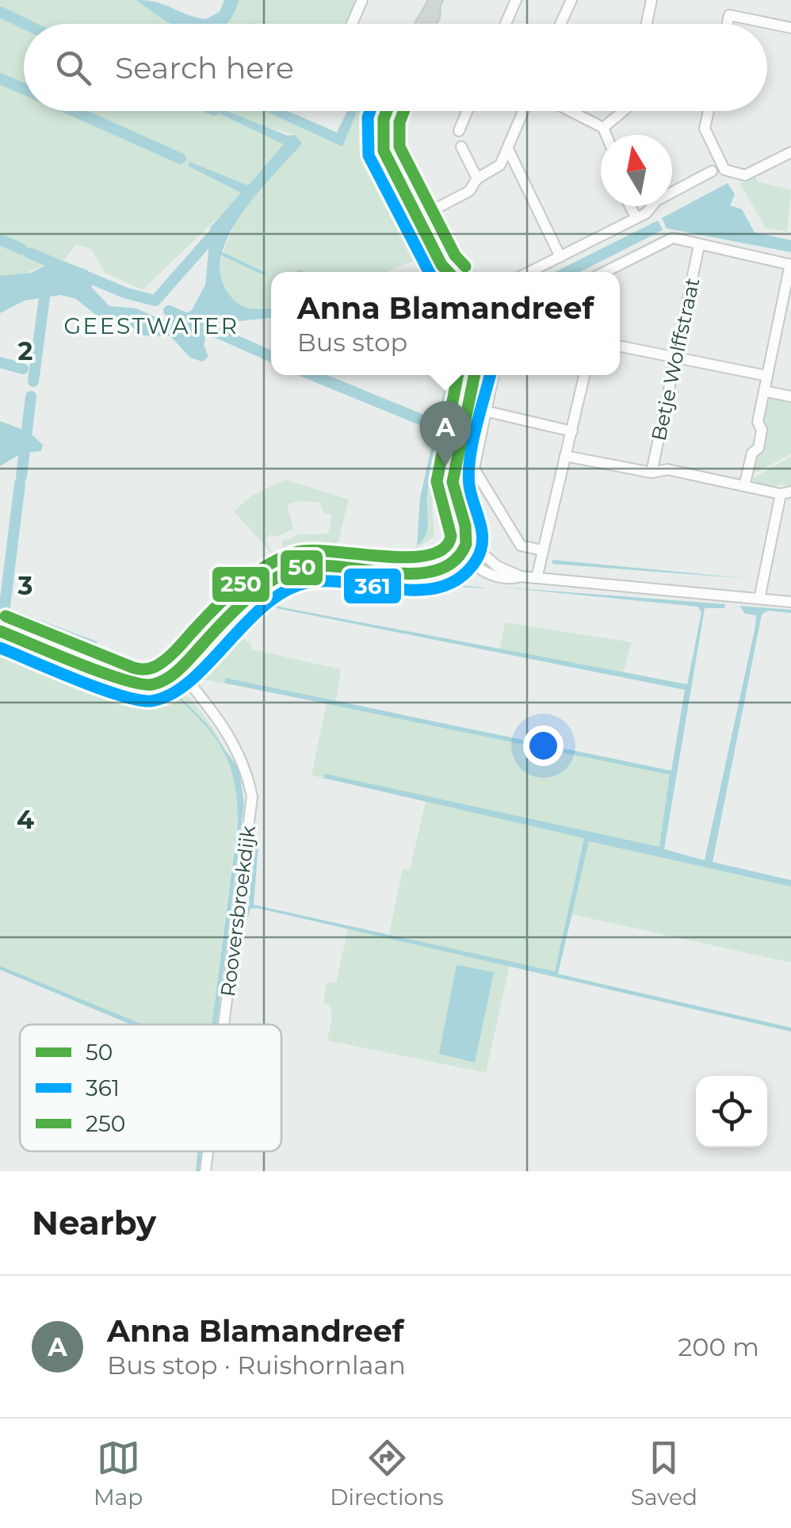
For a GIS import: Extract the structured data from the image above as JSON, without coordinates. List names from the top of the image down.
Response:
{
  "streets": {
    "street": ["Betje Wolffstraat", "Rooversbroekdijk"]
  },
  "districts": ["GEESTWATER"],
  "lines": ["transit line 50", "transit line 361", "transit line 250"],
  "legend": ["50", "361", "250"],
  "north": "top",
  "page": {
    "search": "Search here",
    "popup": ["Anna Blamandreef", "Bus stop"],
    "pins": "A",
    "heading": "Nearby",
    "list": [
      {
        "mark": "A",
        "name": "Anna Blamandreef",
        "note": "Bus stop · Ruishornlaan",
        "value": "200 m"
      }
    ],
    "nav": ["Map", "Directions", "Saved"]
  },
  "grid": {
    "rows": ["2", "3", "4"]
  }
}
